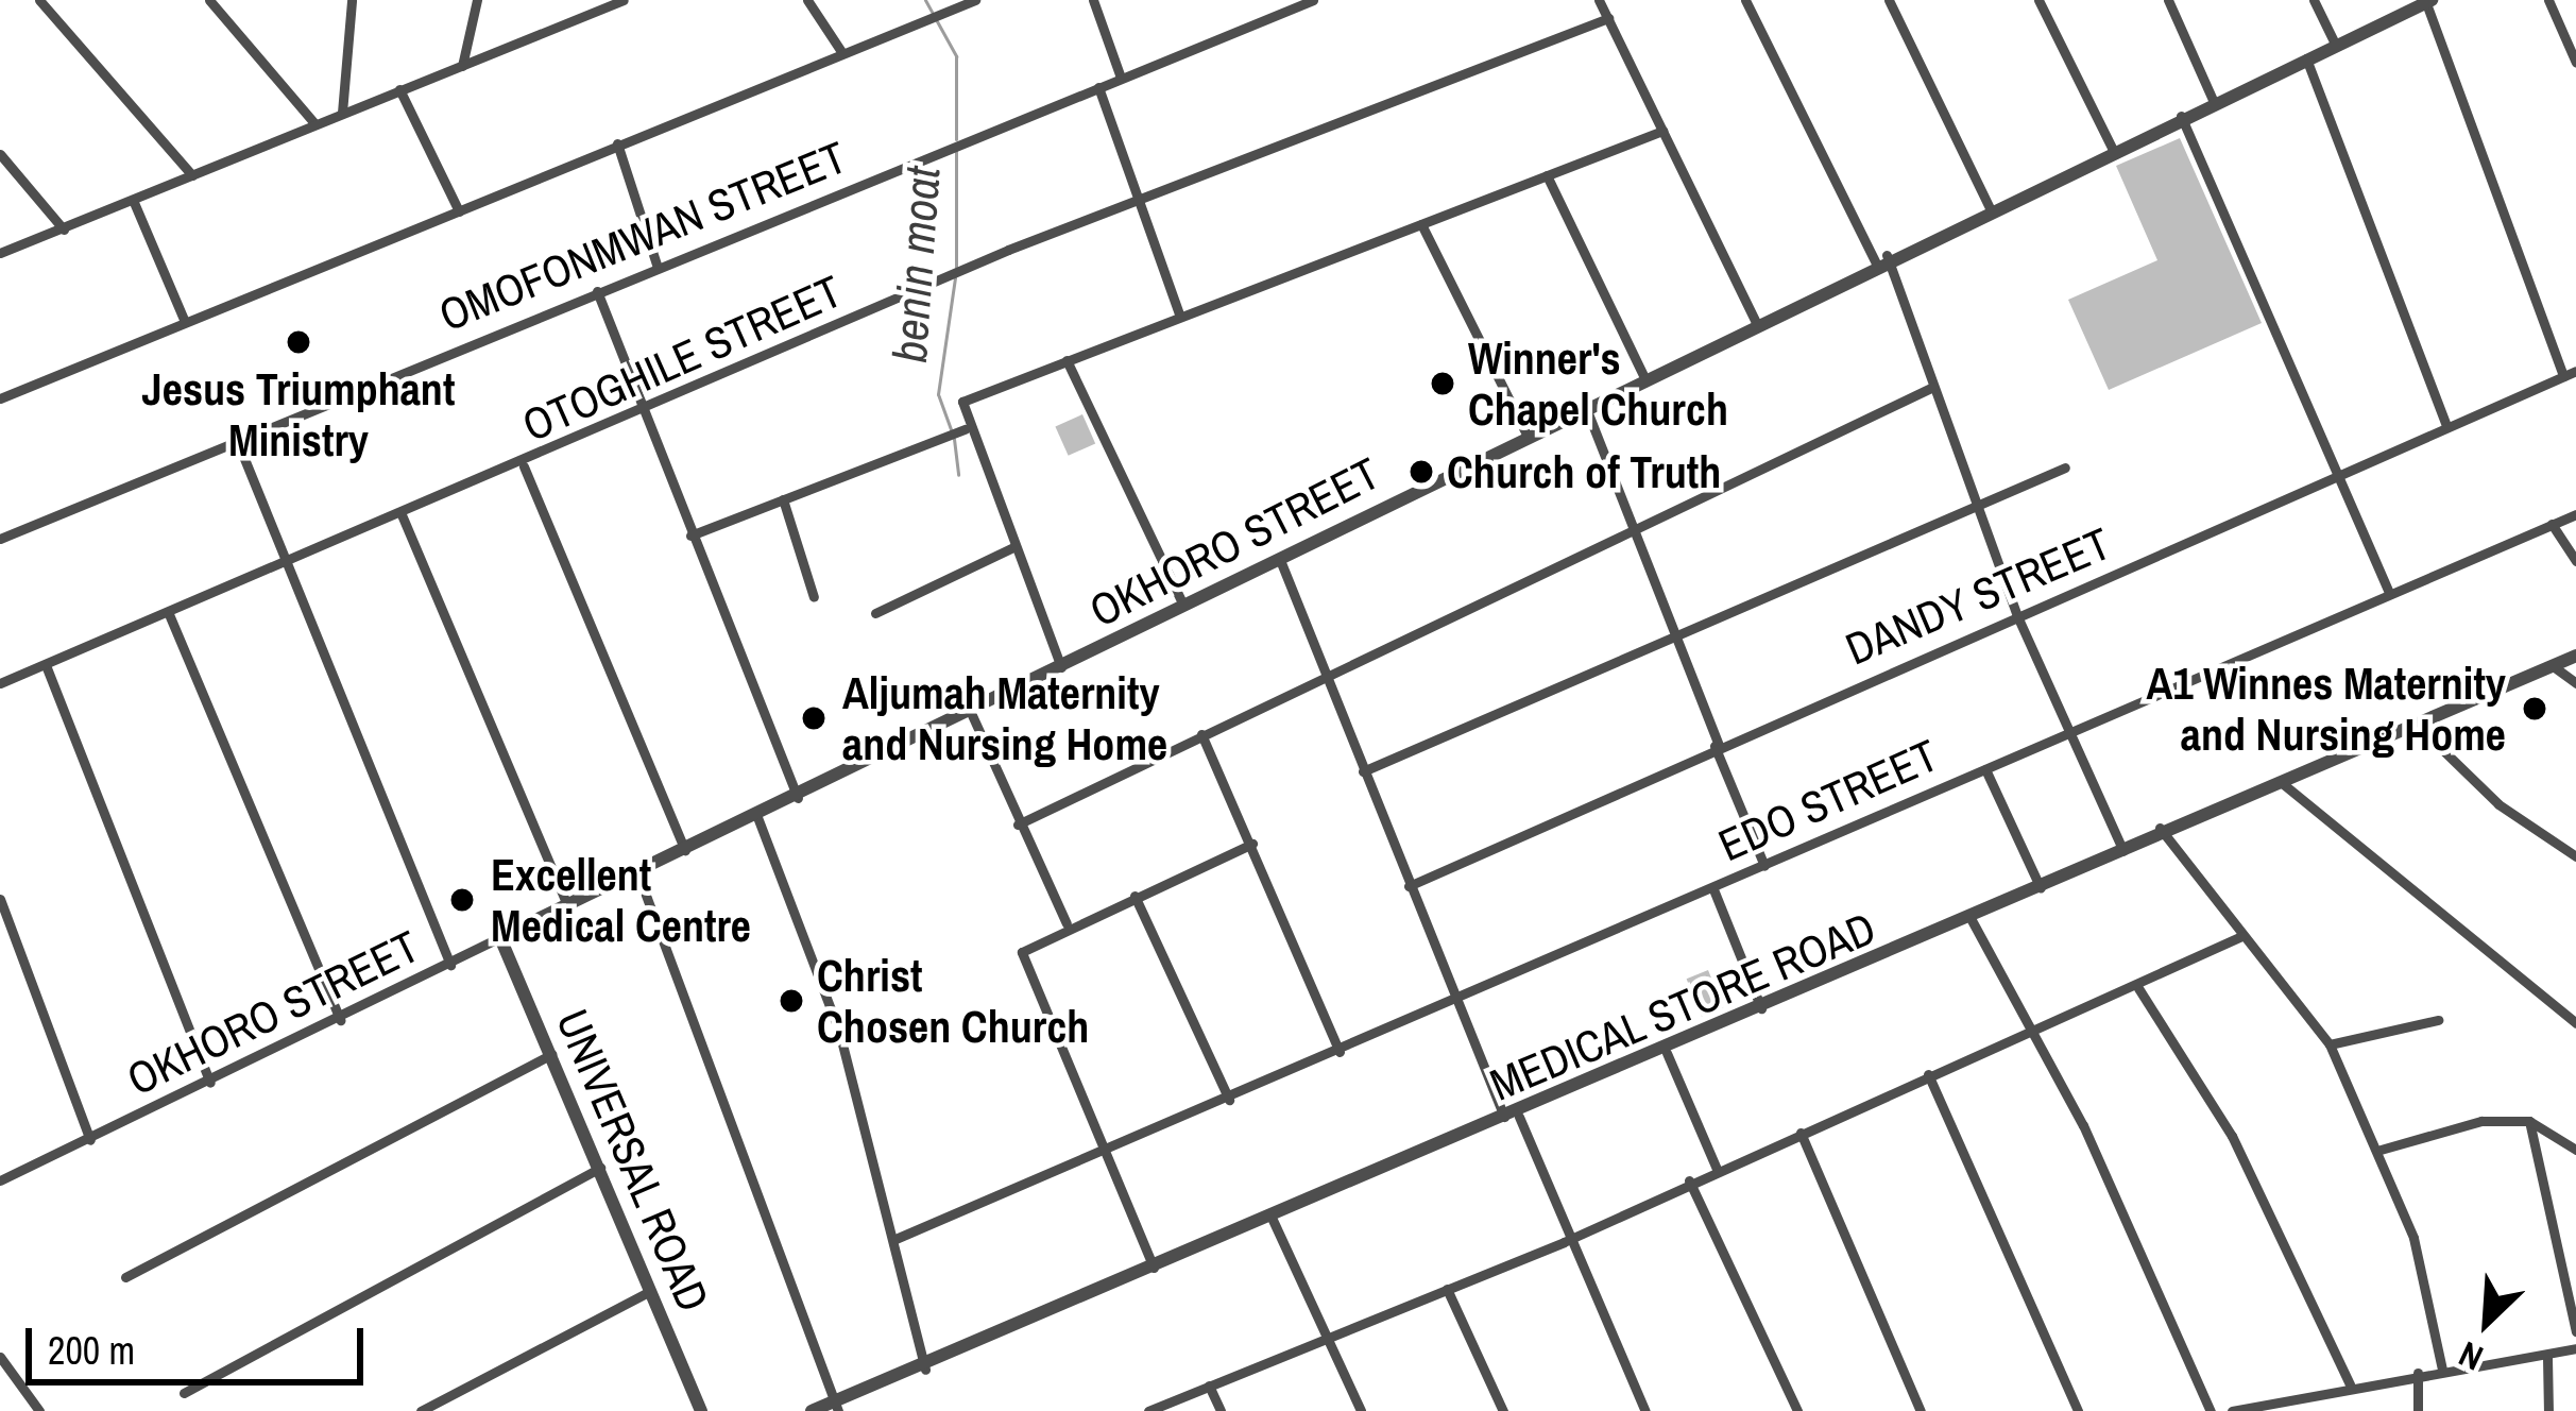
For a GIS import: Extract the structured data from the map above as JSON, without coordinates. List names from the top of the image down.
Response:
{
  "streets": {
    "street": [
      "OMOFONMWAN STREET",
      "OTOGHILE STREET",
      "OKHORO STREET",
      "DANDY STREET",
      "EDO STREET",
      "MEDICAL STORE ROAD",
      "UNIVERSAL ROAD"
    ]
  },
  "crossings": [
    ["OKHORO STREET", "UNIVERSAL ROAD"]
  ],
  "water": ["benin moat"],
  "places": [
    "Jesus Triumphant Ministry",
    "Winner's Chapel Church",
    "Church of Truth",
    "A1 Winnes Maternity and Nursing Home",
    "Aljumah Maternity and Nursing Home",
    "Excellent Medical Centre",
    "Christ Chosen Church"
  ],
  "scale_bar": "200 m",
  "north": "bottom left"
}
